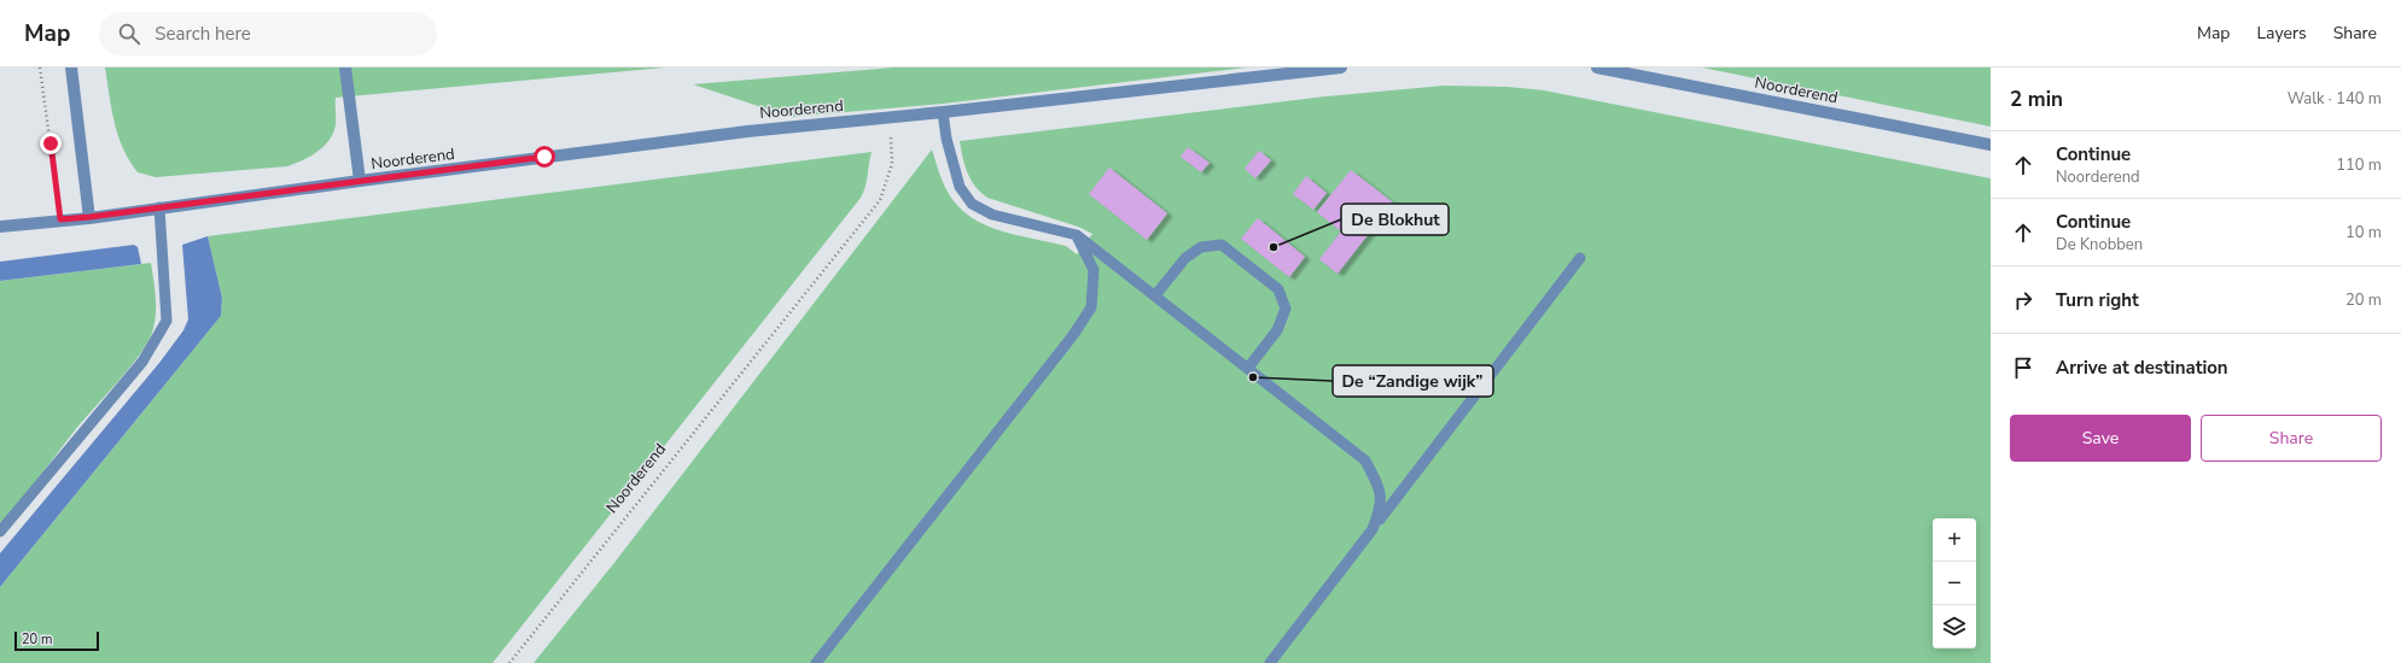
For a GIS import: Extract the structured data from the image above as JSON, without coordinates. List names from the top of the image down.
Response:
{
  "streets": {
    "street": ["Noorderend"]
  },
  "places": ["De Blokhut", "De “Zandige wijk”"],
  "scale_bar": "20 m",
  "page": {
    "header": "Map",
    "search": "Search here",
    "nav": ["Map", "Layers", "Share"],
    "heading": ["2 min", "Walk · 140 m"],
    "list": [
      ["Continue", "Noorderend", "110 m"],
      ["Continue", "De Knobben", "10 m"],
      ["Turn right", "20 m"],
      "Arrive at destination"
    ],
    "buttons": ["Save", "Share"],
    "map_buttons": ["+", "−"],
    "scale": "20 m"
  }
}
